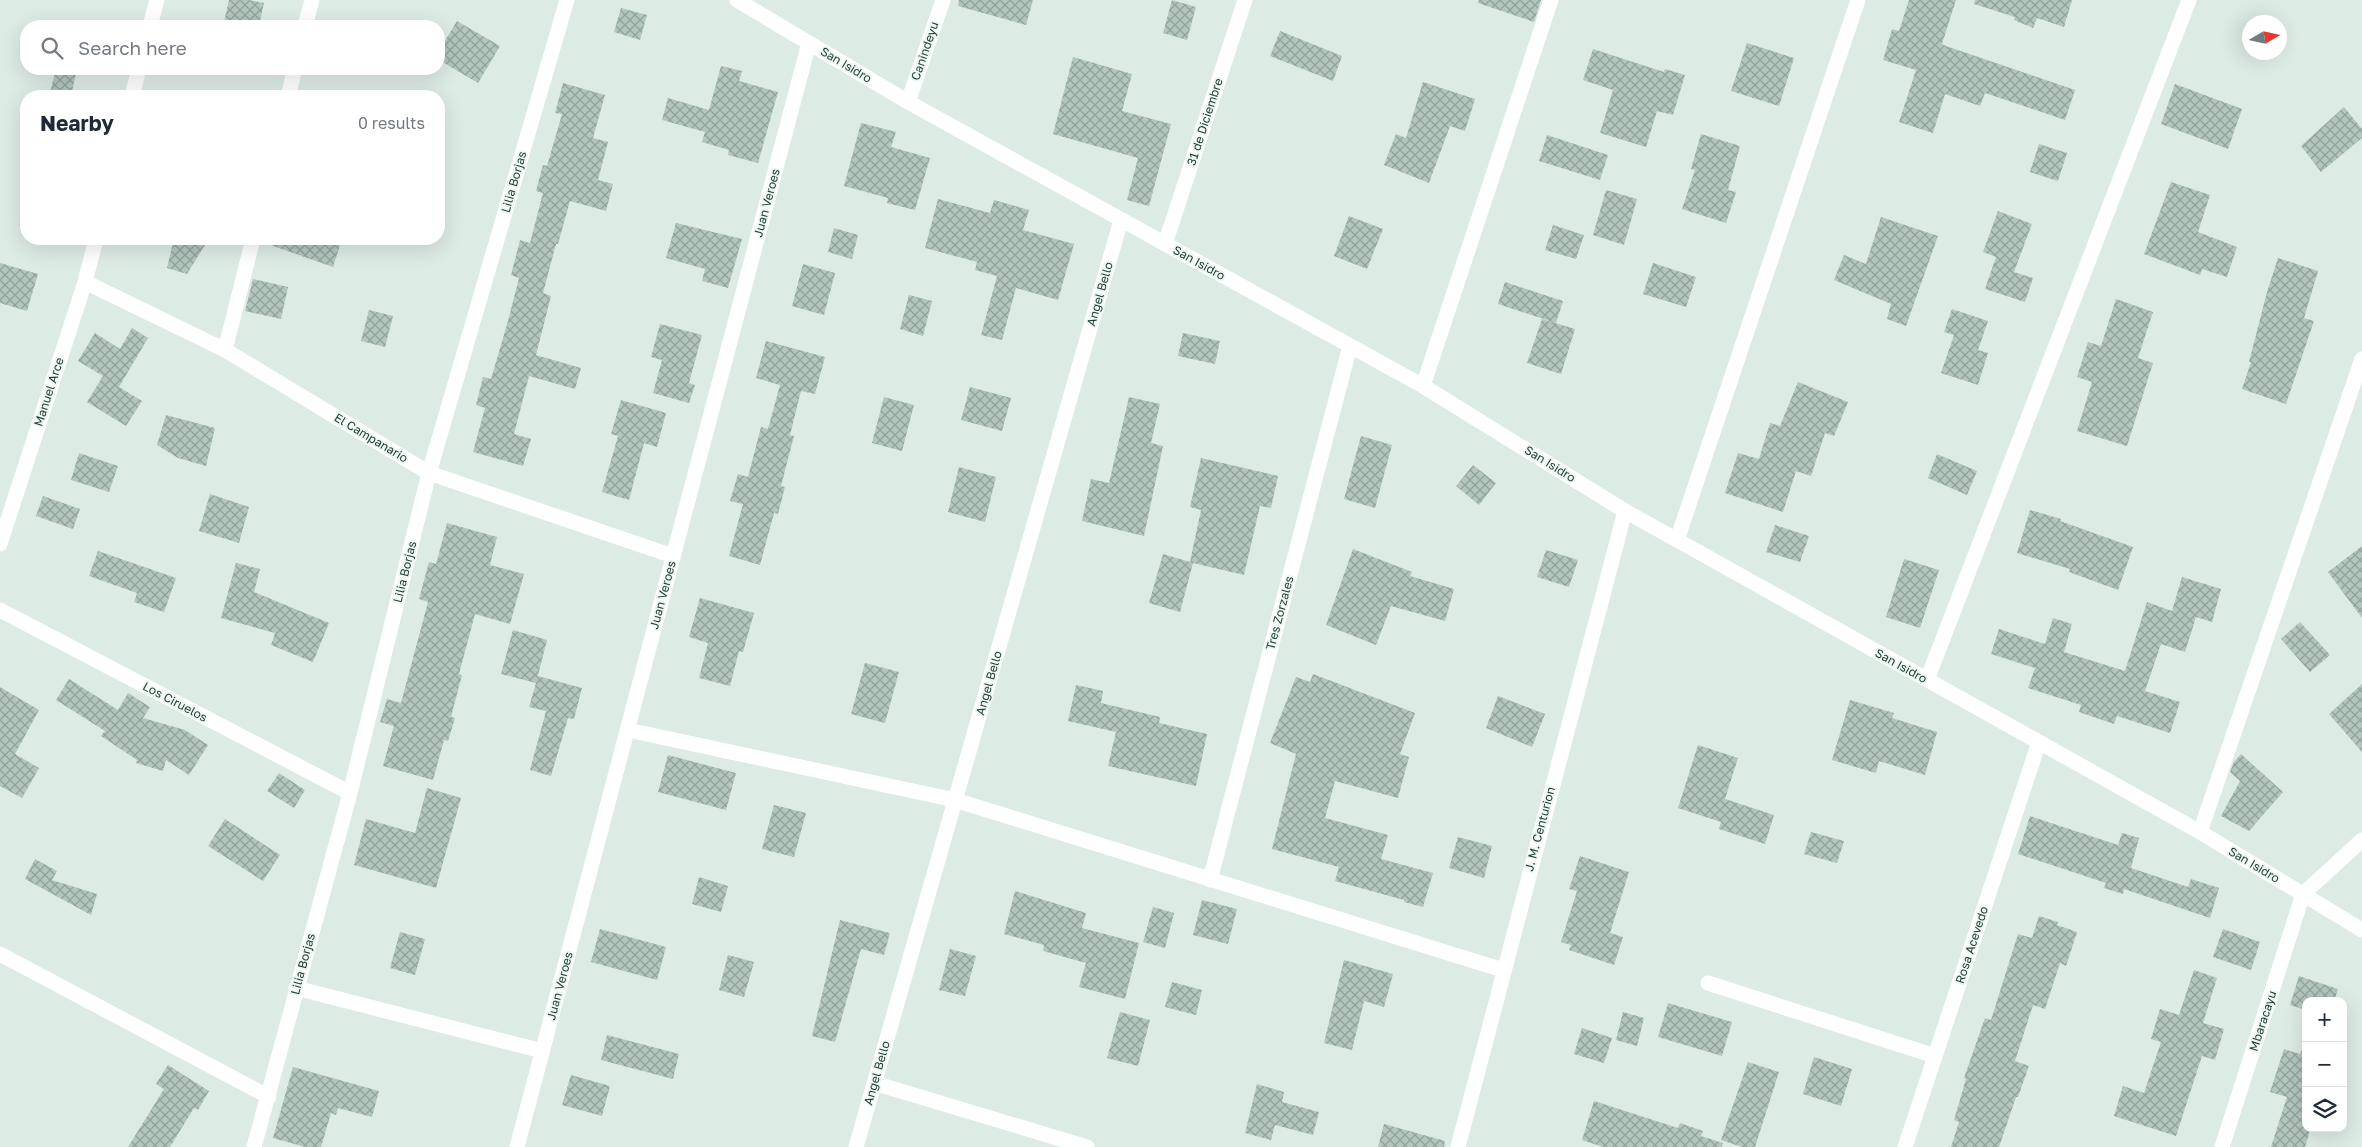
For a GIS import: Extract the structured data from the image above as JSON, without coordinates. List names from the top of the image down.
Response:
{
  "streets": {
    "street": [
      "Canindeyu",
      "San Isidro",
      "31 de Diciembre",
      "Lilia Borjas",
      "Juan Veroes",
      "Angel Bello",
      "Manuel Arce",
      "El Campanario",
      "Tres Zorzales",
      "Los Ciruelos",
      "J. M. Centurion",
      "Rosa Acevedo",
      "Mbaracayu"
    ]
  },
  "crossings": [
    ["Canindeyu", "San Isidro"],
    ["San Isidro", "31 de Diciembre"],
    ["San Isidro", "Juan Veroes"],
    ["San Isidro", "Angel Bello"],
    ["San Isidro", "Tres Zorzales"],
    ["San Isidro", "J. M. Centurion"],
    ["San Isidro", "Rosa Acevedo"],
    ["San Isidro", "Mbaracayu"],
    ["Lilia Borjas", "El Campanario"],
    ["Lilia Borjas", "Los Ciruelos"],
    ["Juan Veroes", "El Campanario"],
    ["Manuel Arce", "El Campanario"]
  ],
  "north": "right",
  "page": {
    "search": "Search here",
    "heading": ["Nearby", "0 results"],
    "map_buttons": ["+", "−"]
  }
}
